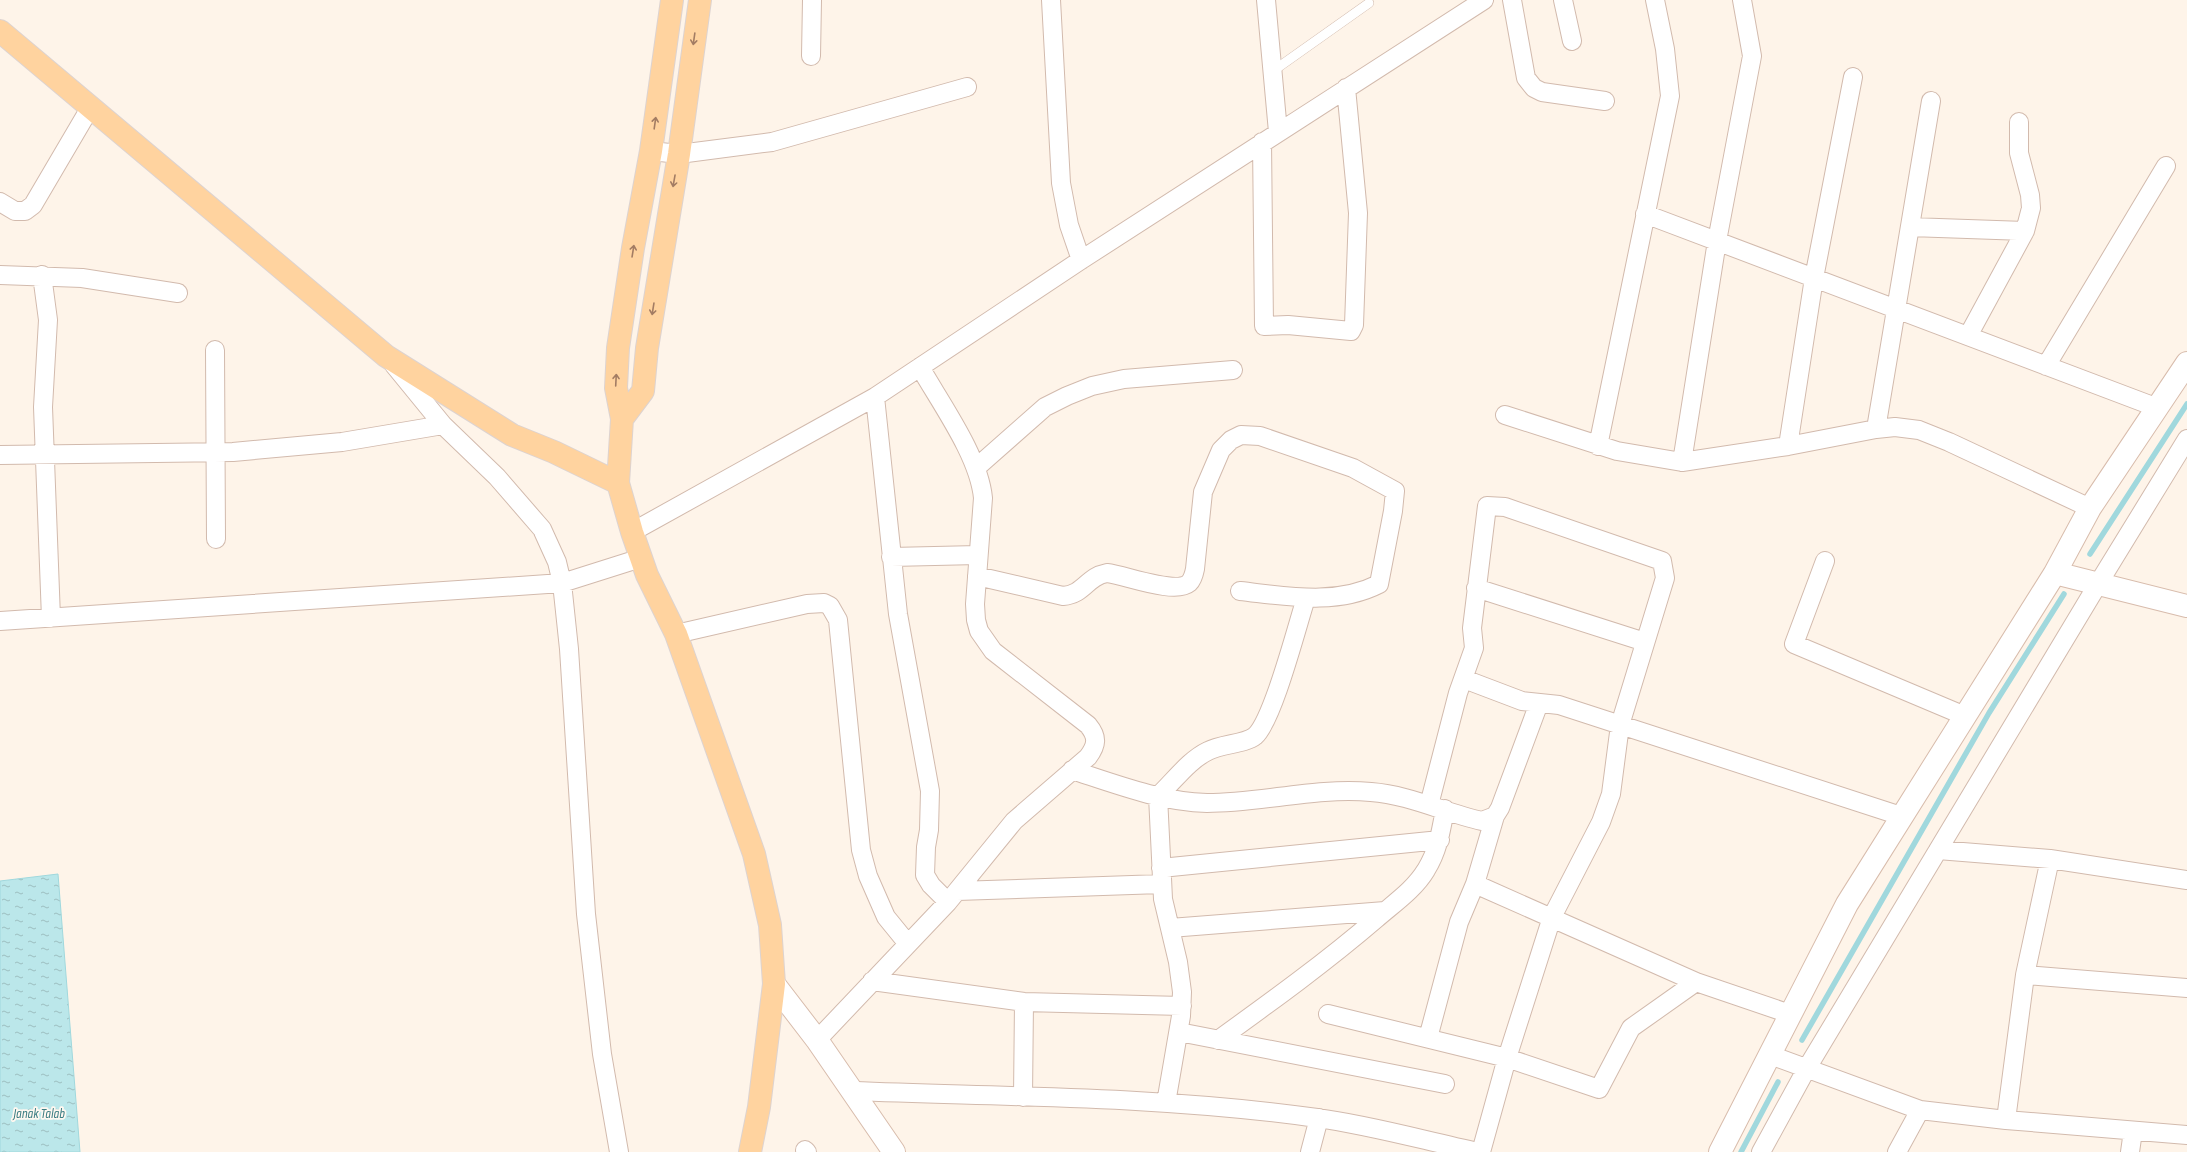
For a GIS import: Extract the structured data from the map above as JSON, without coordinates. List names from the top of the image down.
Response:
{
  "water": ["Janak Talab"]
}
